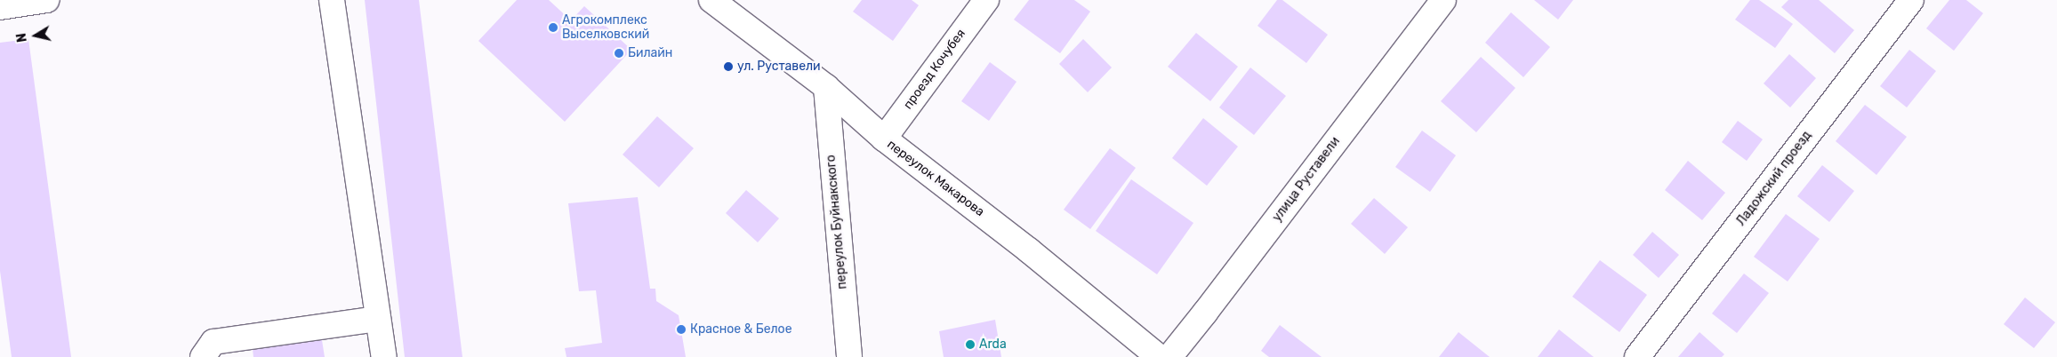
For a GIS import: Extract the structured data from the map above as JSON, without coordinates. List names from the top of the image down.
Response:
{
  "streets": {
    "street": [
      "проезд Кочубея",
      "переулок Макарова",
      "Ладожский проезд",
      "улица Руставели",
      "переулок Буйнакского"
    ]
  },
  "crossings": [
    ["проезд Кочубея", "переулок Макарова"],
    ["переулок Макарова", "переулок Буйнакского"]
  ],
  "places": [
    "Агрокомплекс Выселковский",
    "Билайн",
    "ул. Руставели",
    "Красное & Белое",
    "Arda"
  ],
  "north": "left"
}
